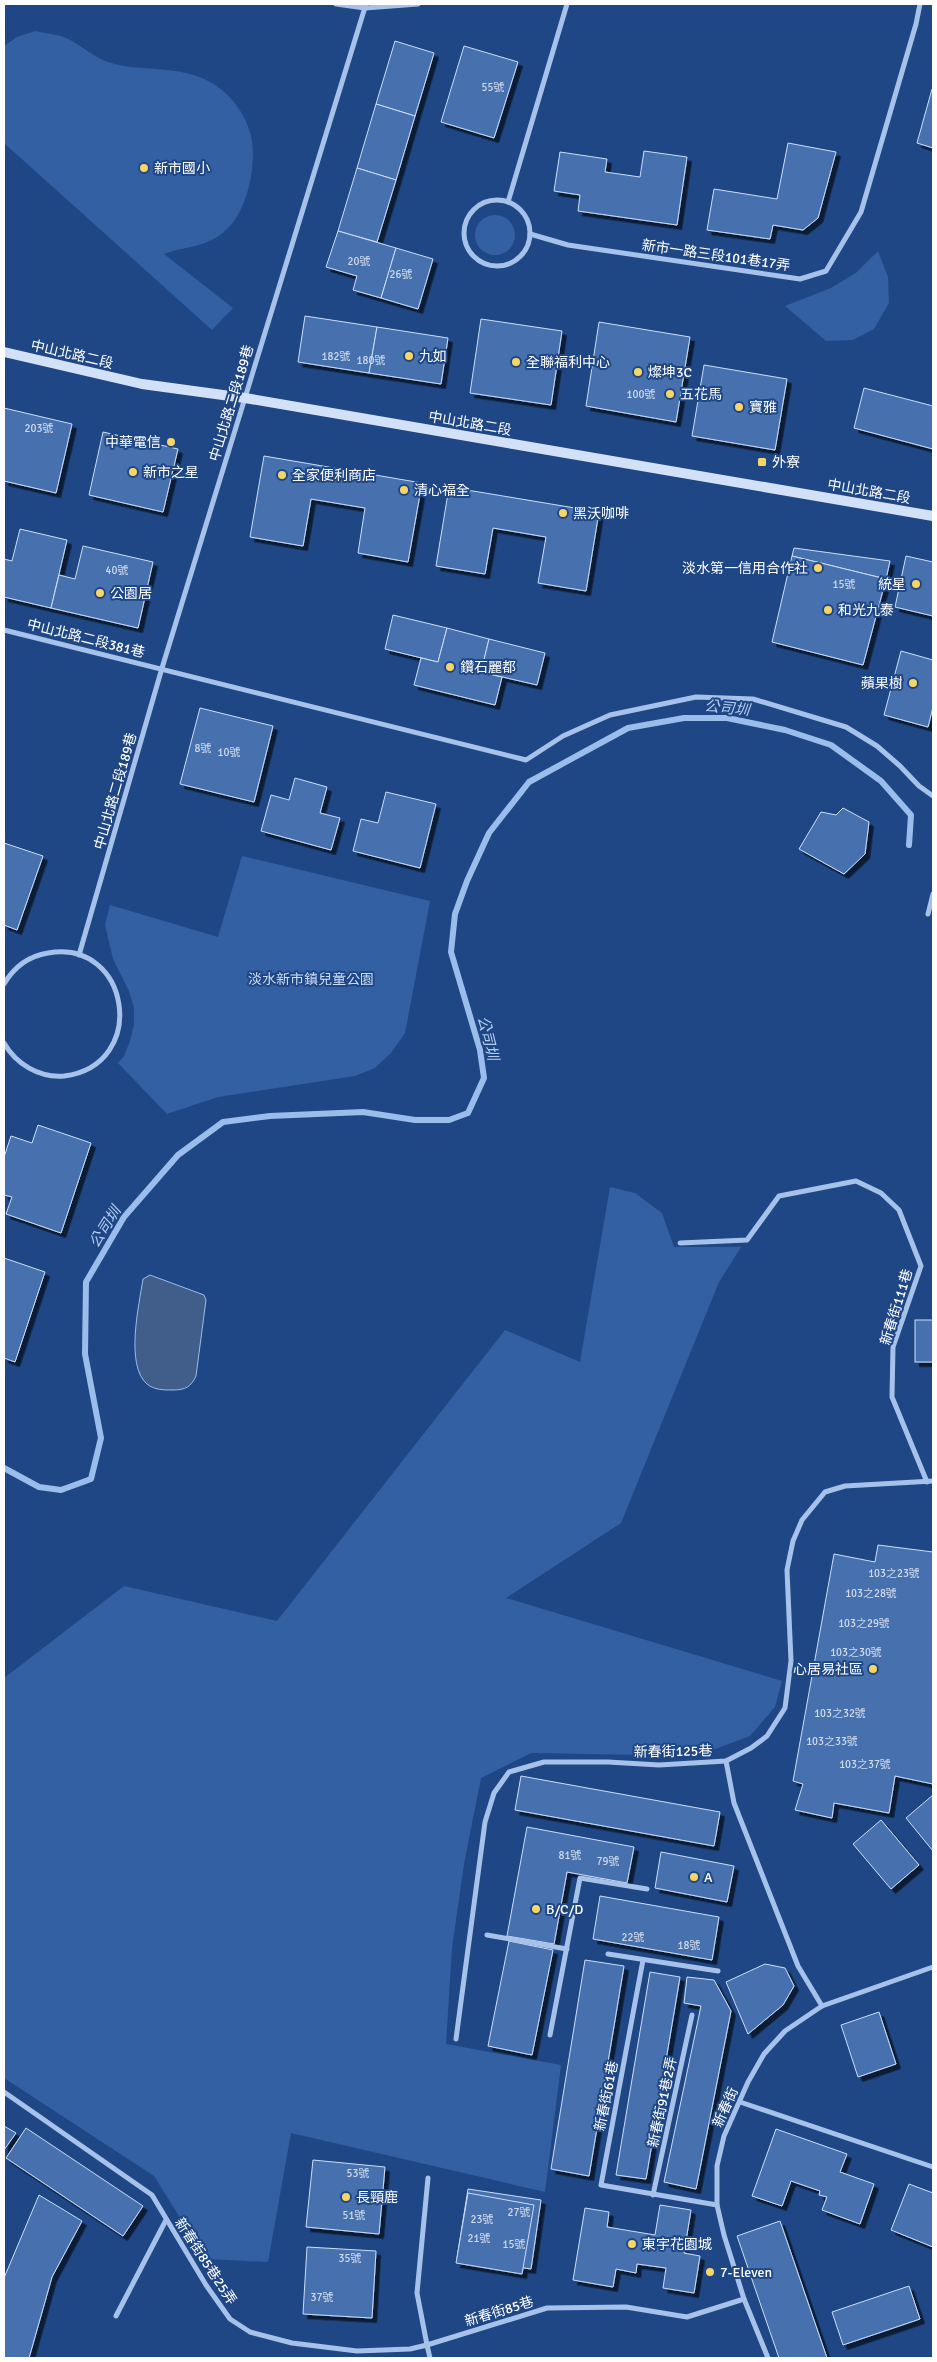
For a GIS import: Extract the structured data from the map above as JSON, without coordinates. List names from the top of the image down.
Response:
{
  "streets": {
    "street": [
      "新市一路三段101巷17弄",
      "中山北路二段",
      "中山北路二段189巷",
      "中山北路二段381巷",
      "新春街111巷",
      "新春街125巷",
      "新春街61巷",
      "新春街91巷2弄",
      "新春街",
      "新春街85巷25弄",
      "新春街85巷"
    ]
  },
  "crossings": [
    ["中山北路二段", "中山北路二段189巷"],
    ["中山北路二段189巷", "中山北路二段381巷"],
    ["新春街111巷", "新春街125巷"],
    ["新春街61巷", "新春街91巷2弄"],
    ["新春街", "新春街85巷"],
    ["新春街85巷25弄", "新春街85巷"]
  ],
  "water": ["公司圳"],
  "parks": ["淡水新市鎮兒童公園"],
  "places": {
    "other": [
      "新市國小",
      "九如",
      "全聯福利中心",
      "燦坤3C",
      "五花馬",
      "寶雅",
      "中華電信",
      "新市之星",
      "全家便利商店",
      "清心福全",
      "黑沃咖啡",
      "淡水第一信用合作社",
      "統星",
      "公園居",
      "和光九泰",
      "鑽石麗都",
      "蘋果樹",
      "心居易社區",
      "A",
      "B/C/D",
      "長頸鹿",
      "東宇花園城",
      "7-Eleven"
    ],
    "transit": ["外寮"]
  },
  "house_numbers": [
    "55號",
    "20號",
    "26號",
    "182號",
    "180號",
    "100號",
    "203號",
    "40號",
    "15號",
    "8號",
    "10號",
    "103之23號",
    "103之28號",
    "103之29號",
    "103之30號",
    "103之32號",
    "103之33號",
    "103之37號",
    "81號",
    "79號",
    "22號",
    "18號",
    "53號",
    "27號",
    "51號",
    "23號",
    "21號",
    "15號",
    "35號",
    "37號"
  ]
}
